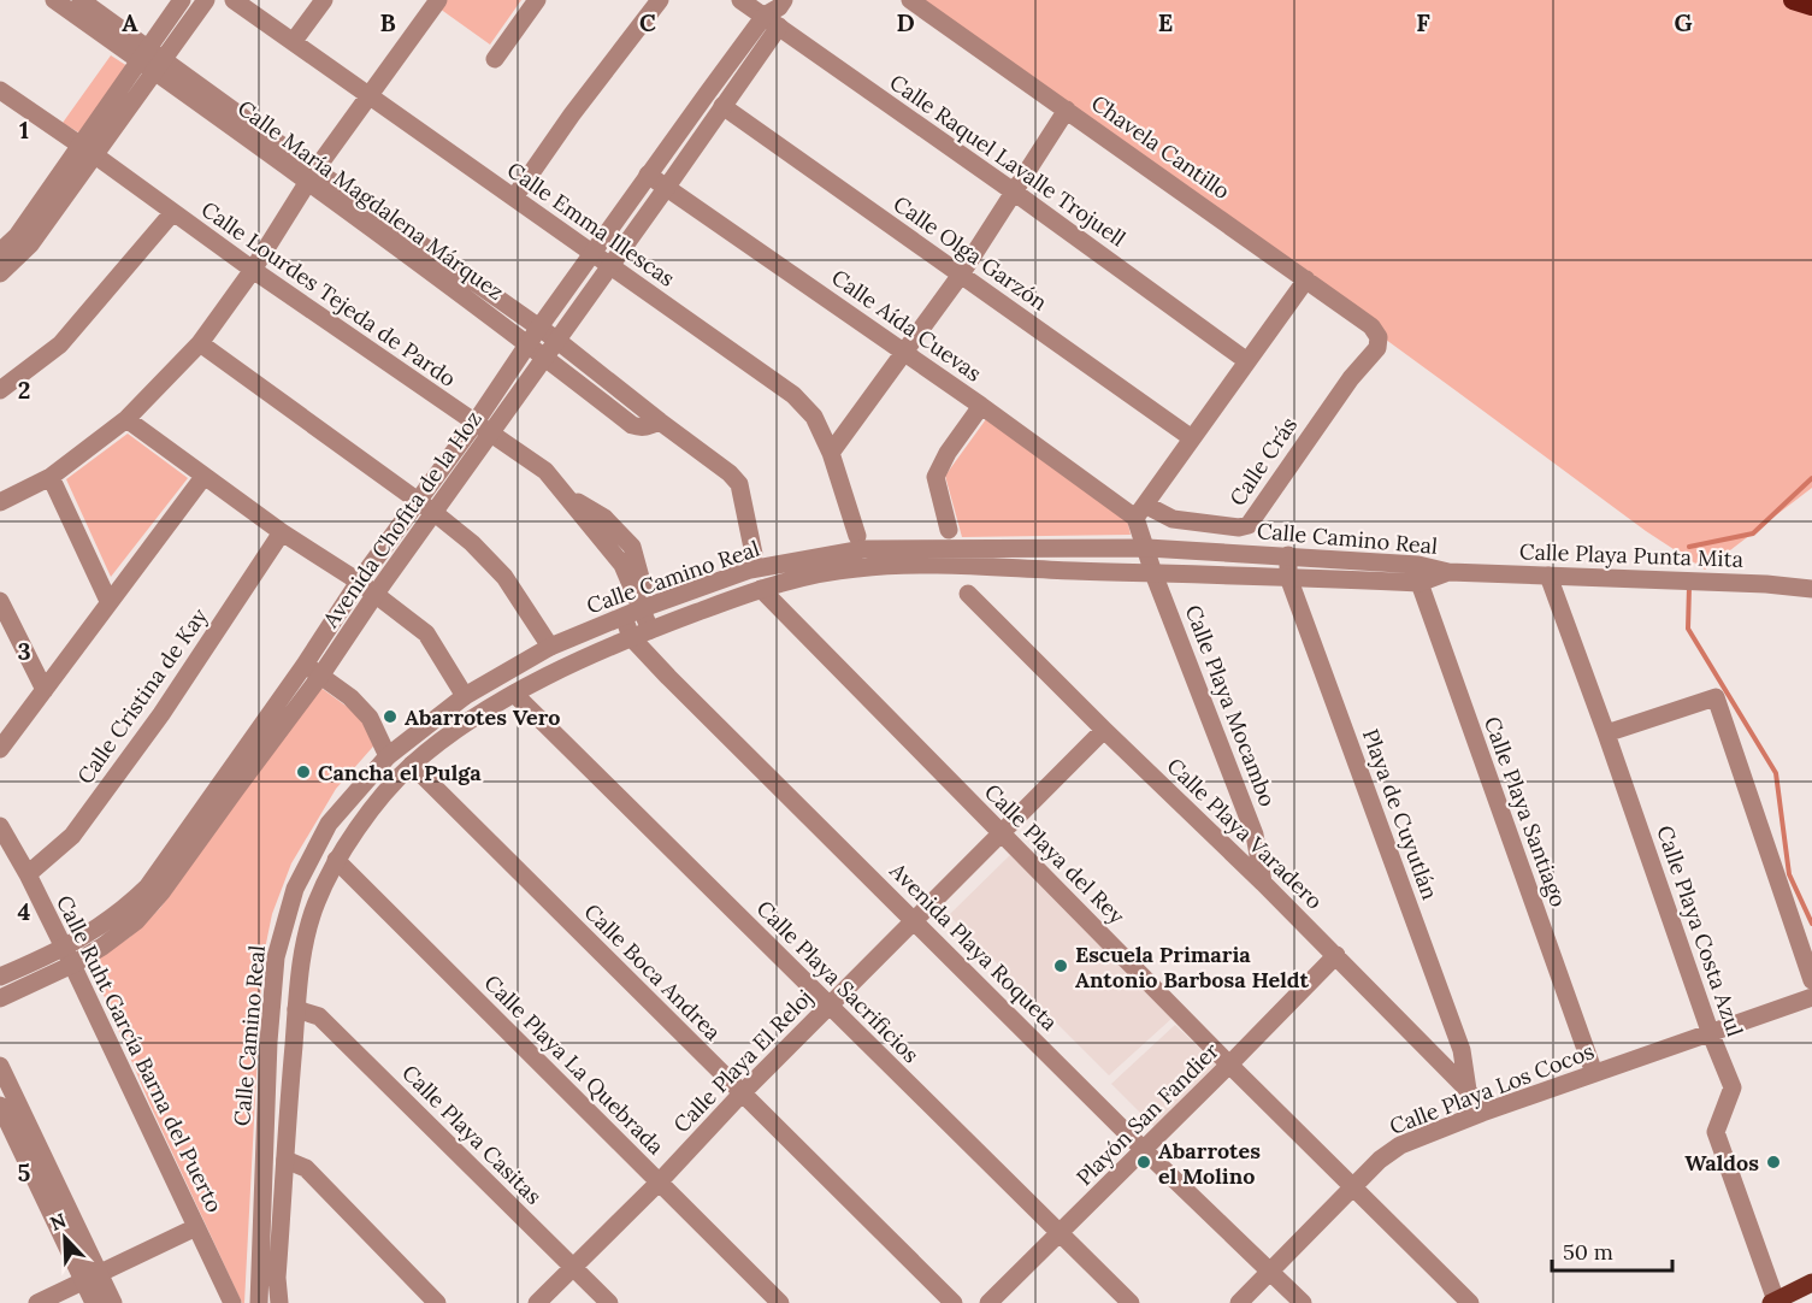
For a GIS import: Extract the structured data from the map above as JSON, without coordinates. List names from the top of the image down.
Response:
{
  "streets": {
    "street": [
      "Chavela Cantillo",
      "Calle Raquel Lavalle Trojuell",
      "Calle María Magdalena Márquez",
      "Calle Emma Illescas",
      "Calle Olga Garzón",
      "Calle Lourdes Tejeda de Pardo",
      "Calle Aída Cuevas",
      "Calle Crás",
      "Avenida Chofita de la Hoz",
      "Calle Camino Real",
      "Calle Playa Punta Mita",
      "Calle Cristina de Kay",
      "Calle Playa Mocambo",
      "Calle Playa Santiago",
      "Playa de Cuyutlán",
      "Calle Playa Varadero",
      "Calle Playa del Rey",
      "Calle Playa Costa Azul",
      "Avenida Playa Roqueta",
      "Calle Boca Andrea",
      "Calle Playa Sacrificios",
      "Calle Ruht García Barna del Puerto",
      "Calle Playa El Reloj",
      "Calle Playa La Quebrada",
      "Calle Playa Los Cocos",
      "Playón San Fandier",
      "Calle Playa Casitas"
    ]
  },
  "crossings": [
    ["Chavela Cantillo", "Calle Crás"],
    ["Calle Raquel Lavalle Trojuell", "Avenida Chofita de la Hoz"],
    ["Calle María Magdalena Márquez", "Avenida Chofita de la Hoz"],
    ["Calle Emma Illescas", "Avenida Chofita de la Hoz"],
    ["Calle Olga Garzón", "Avenida Chofita de la Hoz"],
    ["Calle Lourdes Tejeda de Pardo", "Avenida Chofita de la Hoz"],
    ["Calle Lourdes Tejeda de Pardo", "Calle Camino Real"],
    ["Calle Aída Cuevas", "Calle Crás"],
    ["Calle Aída Cuevas", "Avenida Chofita de la Hoz"],
    ["Calle Aída Cuevas", "Calle Playa Mocambo"],
    ["Calle Crás", "Calle Playa Mocambo"],
    ["Avenida Chofita de la Hoz", "Calle Ruht García Barna del Puerto"],
    ["Calle Camino Real", "Calle Playa Punta Mita"],
    ["Calle Camino Real", "Calle Playa Mocambo"],
    ["Calle Camino Real", "Calle Playa Santiago"],
    ["Calle Camino Real", "Playa de Cuyutlán"],
    ["Calle Camino Real", "Calle Playa del Rey"],
    ["Calle Camino Real", "Avenida Playa Roqueta"],
    ["Calle Camino Real", "Calle Boca Andrea"],
    ["Calle Camino Real", "Calle Playa Sacrificios"],
    ["Calle Camino Real", "Calle Playa La Quebrada"],
    ["Calle Camino Real", "Calle Playa Casitas"],
    ["Calle Playa Punta Mita", "Calle Playa Costa Azul"],
    ["Calle Cristina de Kay", "Calle Ruht García Barna del Puerto"],
    ["Calle Playa Mocambo", "Calle Playa Varadero"],
    ["Calle Playa Santiago", "Calle Playa Los Cocos"],
    ["Playa de Cuyutlán", "Calle Playa Varadero"],
    ["Calle Playa Varadero", "Calle Playa El Reloj"],
    ["Calle Playa Varadero", "Calle Playa Los Cocos"],
    ["Calle Playa Varadero", "Playón San Fandier"],
    ["Calle Playa del Rey", "Calle Playa El Reloj"],
    ["Calle Playa del Rey", "Calle Playa Los Cocos"],
    ["Calle Playa del Rey", "Playón San Fandier"],
    ["Calle Playa Costa Azul", "Calle Playa Los Cocos"],
    ["Avenida Playa Roqueta", "Calle Playa El Reloj"],
    ["Avenida Playa Roqueta", "Calle Playa Los Cocos"],
    ["Avenida Playa Roqueta", "Playón San Fandier"],
    ["Calle Boca Andrea", "Calle Playa El Reloj"],
    ["Calle Playa Sacrificios", "Calle Playa El Reloj"],
    ["Calle Playa Sacrificios", "Playón San Fandier"],
    ["Calle Playa El Reloj", "Calle Playa La Quebrada"],
    ["Calle Playa El Reloj", "Calle Playa Casitas"]
  ],
  "places": [
    "Abarrotes Vero",
    "Cancha el Pulga",
    "Escuela Primaria Antonio Barbosa Heldt",
    "Abarrotes el Molino",
    "Waldos"
  ],
  "scale_bar": "50 m",
  "north": "top left",
  "grid": {
    "columns": [
      "A",
      "B",
      "C",
      "D",
      "E",
      "F",
      "G"
    ],
    "rows": [
      "1",
      "2",
      "3",
      "4",
      "5"
    ]
  }
}
